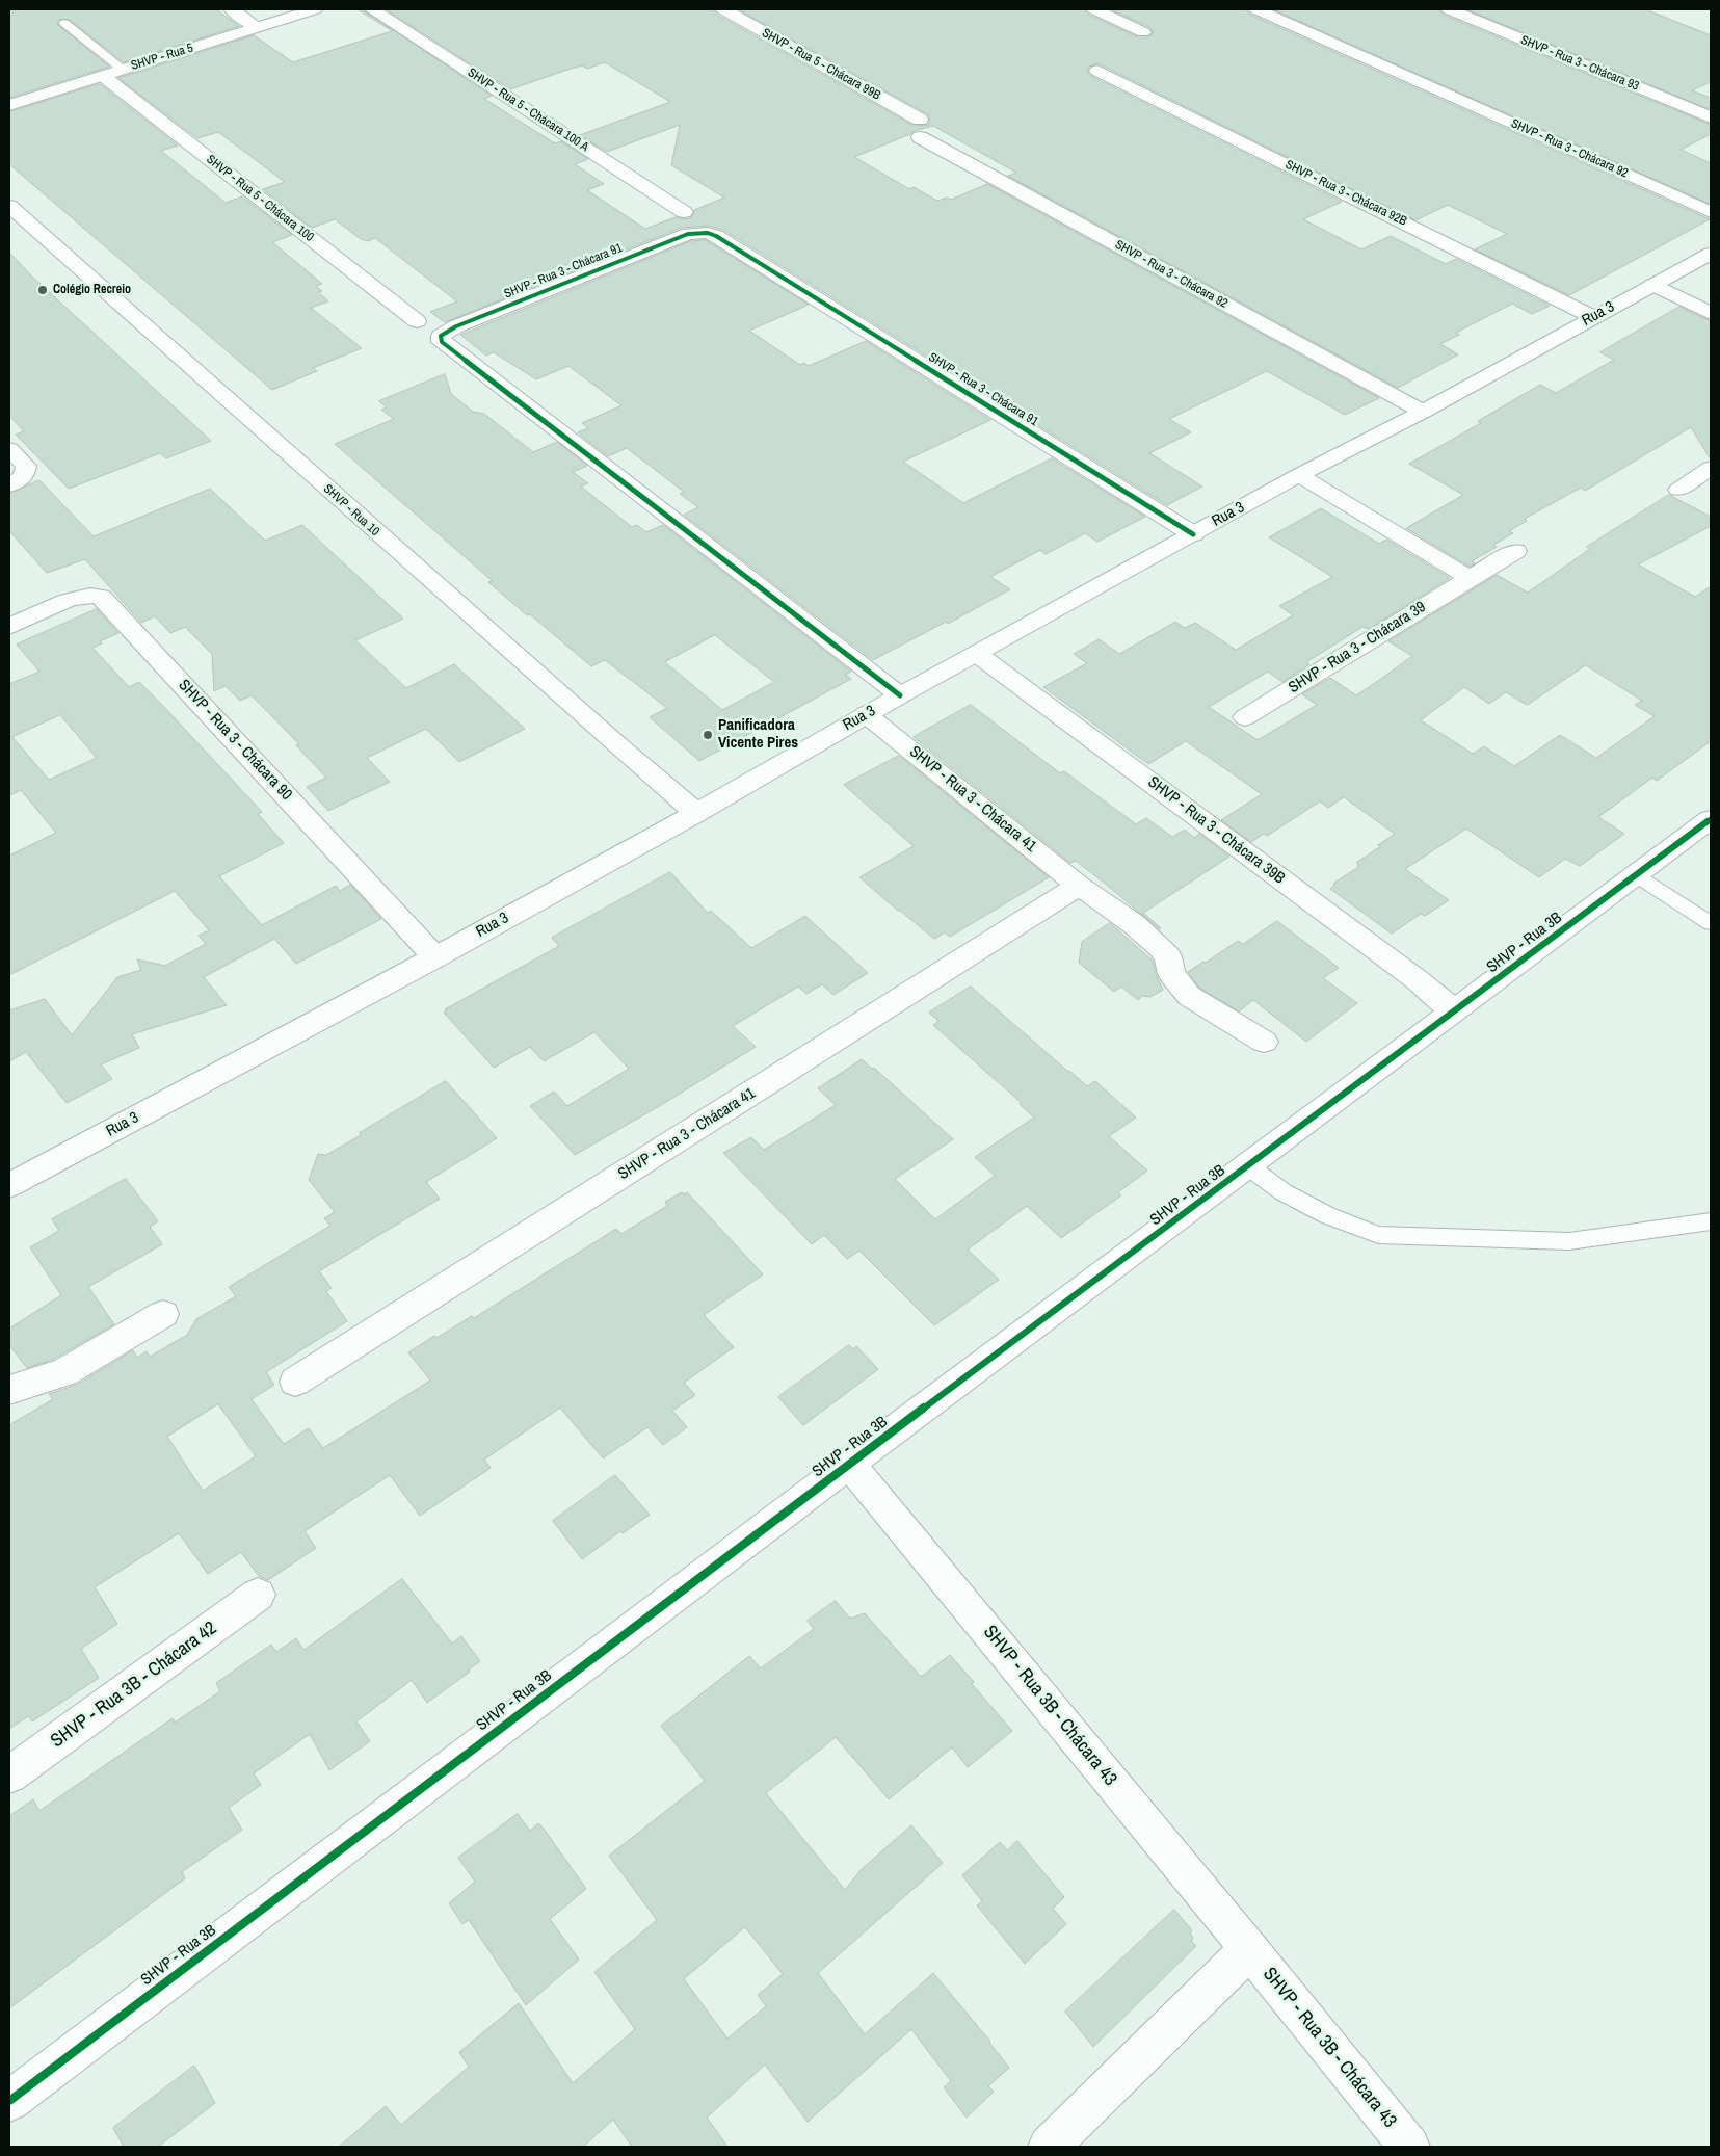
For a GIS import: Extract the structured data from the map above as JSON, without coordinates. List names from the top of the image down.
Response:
{
  "streets": {
    "street": [
      "SHVP - Rua 5",
      "SHVP - Rua 3 - Chácara 93",
      "SHVP - Rua 5 - Chácara 99B",
      "SHVP - Rua 5 - Chácara 100 A",
      "SHVP - Rua 3 - Chácara 92",
      "SHVP - Rua 3 - Chácara 92B",
      "SHVP - Rua 5 - Chácara 100",
      "SHVP - Rua 3 - Chácara 91",
      "Rua 3",
      "SHVP - Rua 10",
      "SHVP - Rua 3 - Chácara 39",
      "SHVP - Rua 3 - Chácara 90",
      "SHVP - Rua 3 - Chácara 41",
      "SHVP - Rua 3 - Chácara 39B",
      "SHVP - Rua 3B",
      "SHVP - Rua 3B - Chácara 42",
      "SHVP - Rua 3B - Chácara 43"
    ]
  },
  "crossings": [
    ["SHVP - Rua 5", "SHVP - Rua 5 - Chácara 100"],
    ["SHVP - Rua 5 - Chácara 99B", "SHVP - Rua 3 - Chácara 92"],
    ["SHVP - Rua 3 - Chácara 92", "Rua 3"],
    ["SHVP - Rua 3 - Chácara 92B", "Rua 3"],
    ["SHVP - Rua 3 - Chácara 91", "Rua 3"],
    ["Rua 3", "SHVP - Rua 10"],
    ["Rua 3", "SHVP - Rua 3 - Chácara 90"],
    ["Rua 3", "SHVP - Rua 3 - Chácara 41"],
    ["Rua 3", "SHVP - Rua 3 - Chácara 39B"],
    ["SHVP - Rua 3 - Chácara 39B", "SHVP - Rua 3B"],
    ["SHVP - Rua 3B", "SHVP - Rua 3B - Chácara 43"]
  ],
  "places": ["Colégio Recreio", "Panificadora Vicente Pires"]
}
